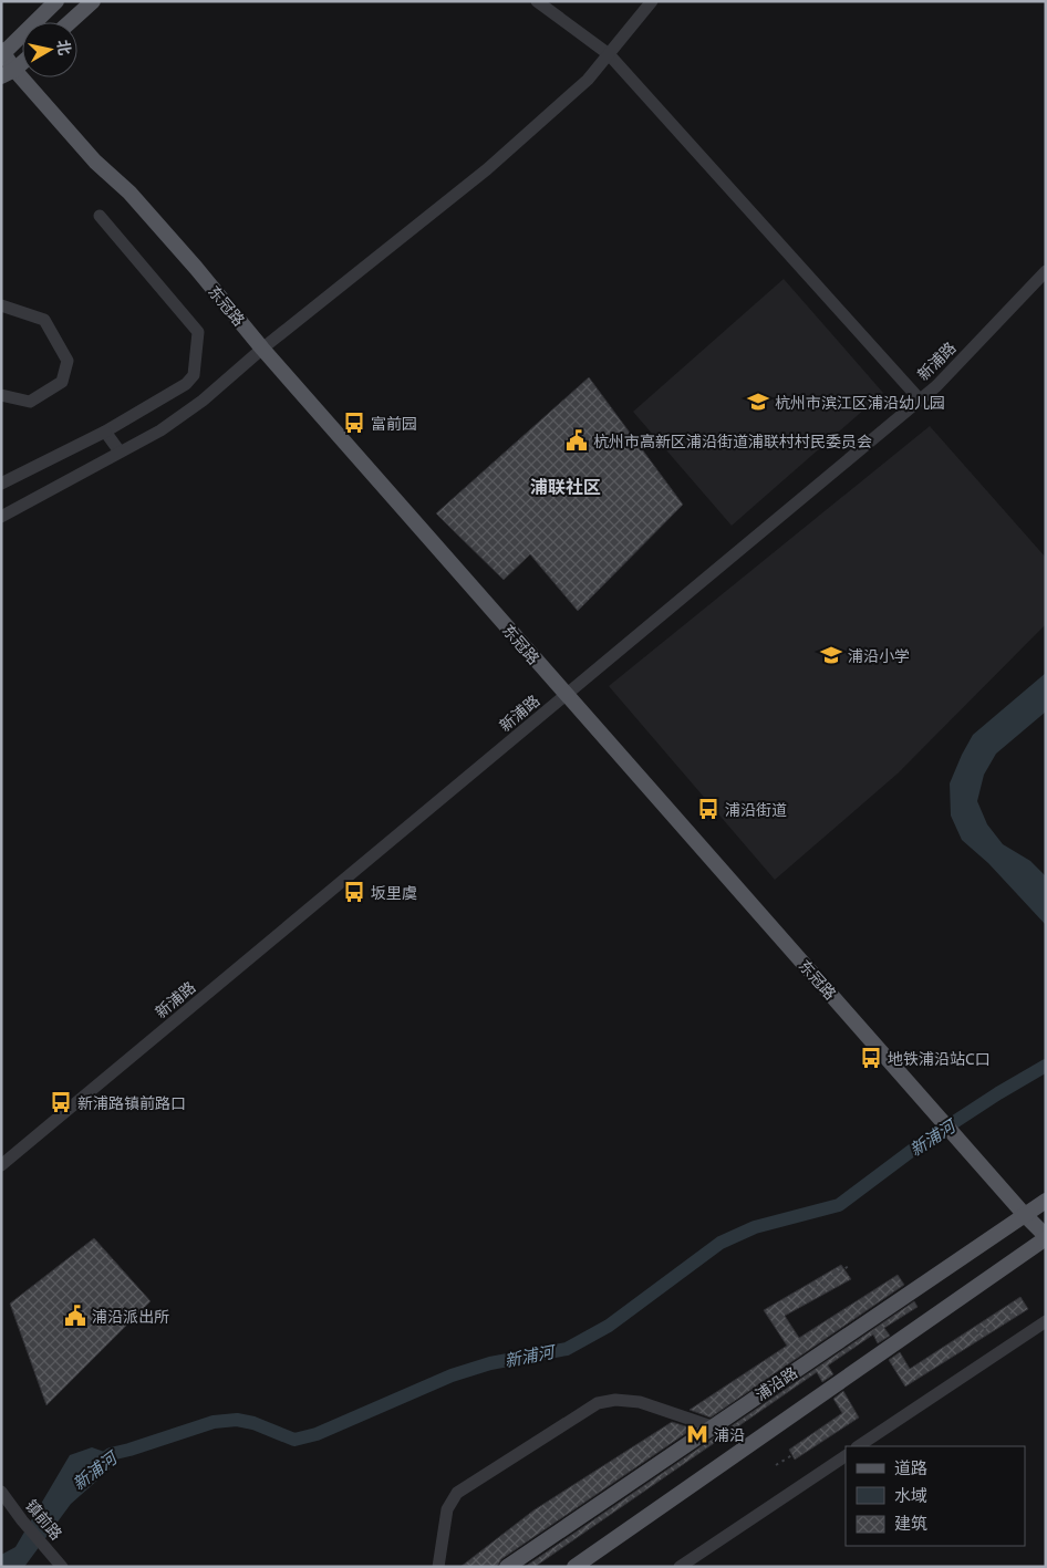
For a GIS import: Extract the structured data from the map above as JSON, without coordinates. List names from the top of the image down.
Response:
{
  "streets": {
    "main road": ["东冠路", "浦沿路"],
    "street": ["新浦路", "镇前路"]
  },
  "crossings": [
    ["东冠路", "新浦路"],
    ["东冠路", "浦沿路"]
  ],
  "districts": ["浦联社区"],
  "water": ["新浦河"],
  "places": {
    "school or university": ["杭州市滨江区浦沿幼儿园", "浦沿小学"],
    "bus stop": [
      "富前园",
      "浦沿街道",
      "坂里虞",
      "地铁浦沿站C口",
      "新浦路镇前路口"
    ],
    "public building": ["杭州市高新区浦沿街道浦联村村民委员会", "浦沿派出所"],
    "metro station": ["浦沿"]
  },
  "legend": ["道路", "水域", "建筑"],
  "north": "right"
}
